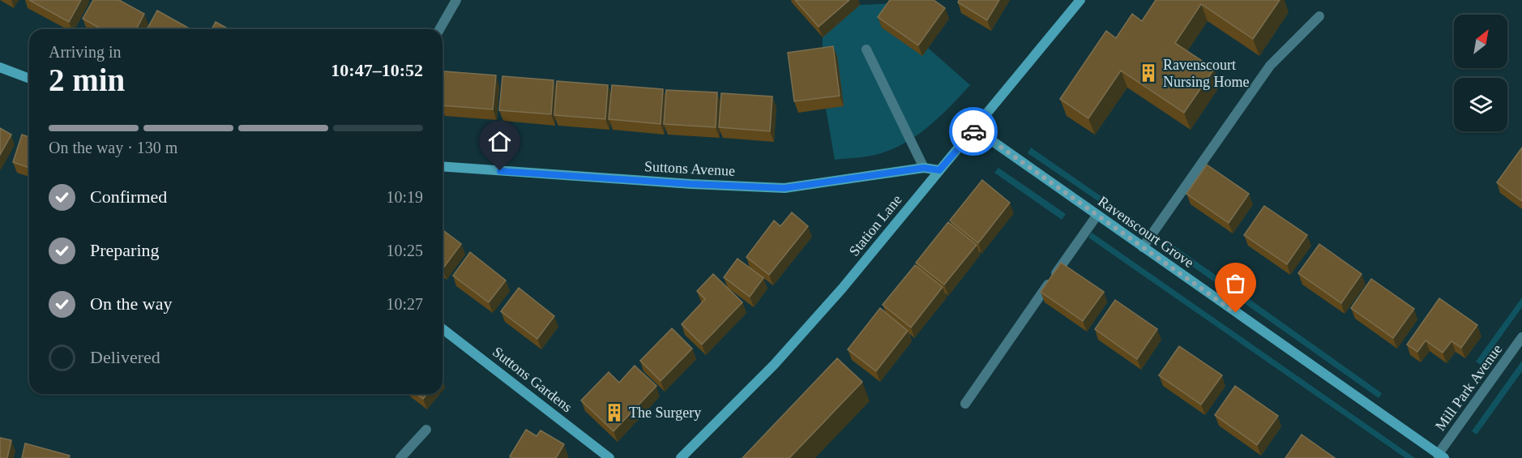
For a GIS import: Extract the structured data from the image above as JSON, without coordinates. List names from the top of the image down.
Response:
{
  "streets": {
    "street": [
      "Suttons Avenue",
      "Station Lane",
      "Ravenscourt Grove",
      "Suttons Gardens",
      "Mill Park Avenue"
    ]
  },
  "crossings": [
    ["Suttons Avenue", "Station Lane"],
    ["Station Lane", "Ravenscourt Grove"],
    ["Ravenscourt Grove", "Mill Park Avenue"]
  ],
  "places": {
    "building": ["Ravenscourt Nursing Home", "The Surgery"]
  },
  "north": "top right",
  "page": {
    "heading": ["2 min", "Arriving in", "10:47–10:52"],
    "bar": "On the way · 130 m",
    "list": [
      ["Confirmed", "10:19"],
      ["Preparing", "10:25"],
      ["On the way", "10:27"],
      "Delivered"
    ]
  }
}
